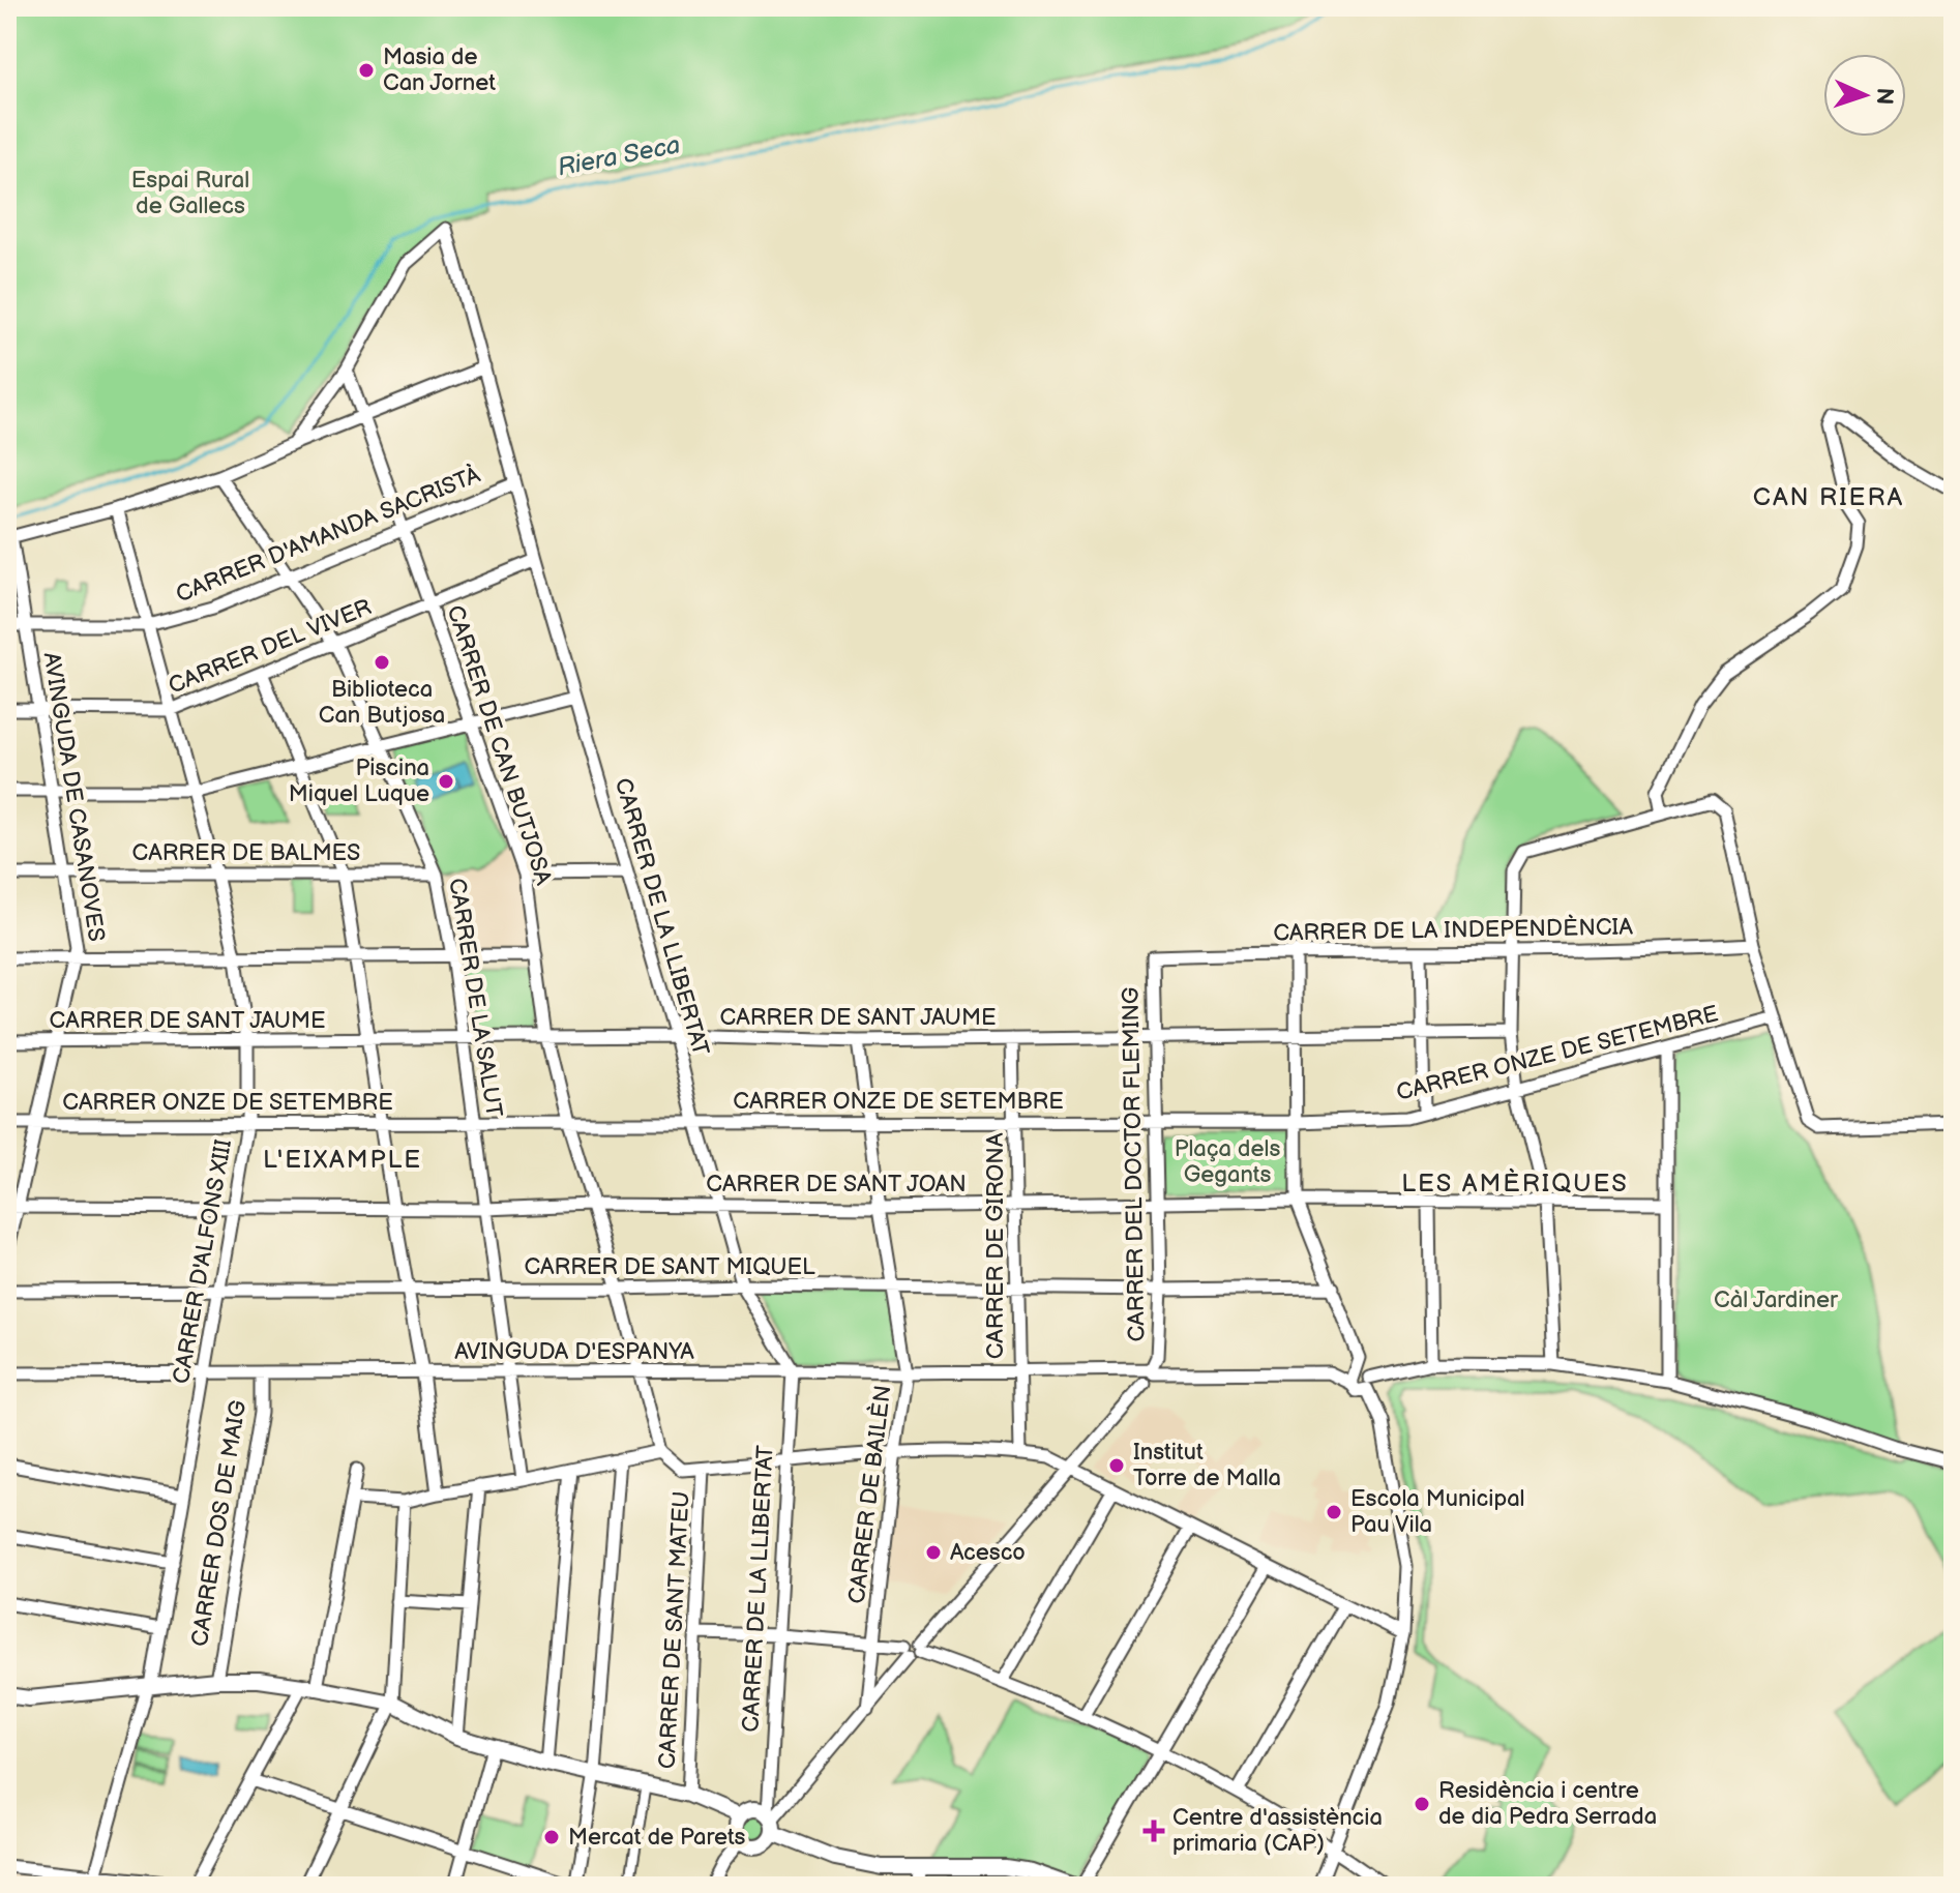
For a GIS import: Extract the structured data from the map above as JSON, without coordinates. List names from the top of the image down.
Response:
{
  "streets": {
    "street": [
      "CARRER D'AMANDA SACRISTÀ",
      "CARRER DEL VIVER",
      "CARRER DE CAN BUTJOSA",
      "AVINGUDA DE CASANOVES",
      "CARRER DE BALMES",
      "CARRER DE LA LLIBERTAT",
      "CARRER DE LA INDEPENDÈNCIA",
      "CARRER DE LA SALUT",
      "CARRER DE SANT JAUME",
      "CARRER ONZE DE SETEMBRE",
      "CARRER DEL DOCTOR FLEMING",
      "CARRER DE SANT JOAN",
      "CARRER DE GIRONA",
      "CARRER D'ALFONS XIII",
      "CARRER DE SANT MIQUEL",
      "AVINGUDA D'ESPANYA",
      "CARRER DE BAILÈN",
      "CARRER DOS DE MAIG",
      "CARRER DE SANT MATEU"
    ]
  },
  "crossings": [
    ["CARRER D'AMANDA SACRISTÀ", "CARRER DE CAN BUTJOSA"],
    ["CARRER D'AMANDA SACRISTÀ", "AVINGUDA DE CASANOVES"],
    ["CARRER D'AMANDA SACRISTÀ", "CARRER DE LA LLIBERTAT"],
    ["CARRER D'AMANDA SACRISTÀ", "CARRER DE LA SALUT"],
    ["CARRER D'AMANDA SACRISTÀ", "CARRER D'ALFONS XIII"],
    ["CARRER DEL VIVER", "CARRER DE CAN BUTJOSA"],
    ["CARRER DEL VIVER", "AVINGUDA DE CASANOVES"],
    ["CARRER DEL VIVER", "CARRER DE LA LLIBERTAT"],
    ["CARRER DEL VIVER", "CARRER DE LA SALUT"],
    ["CARRER DEL VIVER", "CARRER D'ALFONS XIII"],
    ["CARRER DE CAN BUTJOSA", "CARRER DE LA LLIBERTAT"],
    ["CARRER DE CAN BUTJOSA", "CARRER DE SANT JAUME"],
    ["CARRER DE CAN BUTJOSA", "CARRER ONZE DE SETEMBRE"],
    ["CARRER DE CAN BUTJOSA", "CARRER DE SANT JOAN"],
    ["CARRER DE CAN BUTJOSA", "CARRER DE SANT MIQUEL"],
    ["CARRER DE CAN BUTJOSA", "AVINGUDA D'ESPANYA"],
    ["AVINGUDA DE CASANOVES", "CARRER DE BALMES"],
    ["AVINGUDA DE CASANOVES", "CARRER DE SANT JAUME"],
    ["AVINGUDA DE CASANOVES", "CARRER ONZE DE SETEMBRE"],
    ["AVINGUDA DE CASANOVES", "CARRER DE SANT JOAN"],
    ["CARRER DE BALMES", "CARRER DE LA SALUT"],
    ["CARRER DE BALMES", "CARRER D'ALFONS XIII"],
    ["CARRER DE LA LLIBERTAT", "CARRER DE SANT JAUME"],
    ["CARRER DE LA LLIBERTAT", "CARRER ONZE DE SETEMBRE"],
    ["CARRER DE LA LLIBERTAT", "CARRER DE SANT JOAN"],
    ["CARRER DE LA LLIBERTAT", "CARRER DE SANT MIQUEL"],
    ["CARRER DE LA LLIBERTAT", "AVINGUDA D'ESPANYA"],
    ["CARRER DE LA INDEPENDÈNCIA", "CARRER DEL DOCTOR FLEMING"],
    ["CARRER DE LA SALUT", "CARRER DE SANT JAUME"],
    ["CARRER DE LA SALUT", "CARRER ONZE DE SETEMBRE"],
    ["CARRER DE LA SALUT", "CARRER DE SANT JOAN"],
    ["CARRER DE LA SALUT", "CARRER DE SANT MIQUEL"],
    ["CARRER DE LA SALUT", "AVINGUDA D'ESPANYA"],
    ["CARRER DE SANT JAUME", "CARRER DEL DOCTOR FLEMING"],
    ["CARRER DE SANT JAUME", "CARRER DE GIRONA"],
    ["CARRER DE SANT JAUME", "CARRER D'ALFONS XIII"],
    ["CARRER DE SANT JAUME", "CARRER DE BAILÈN"],
    ["CARRER ONZE DE SETEMBRE", "CARRER DEL DOCTOR FLEMING"],
    ["CARRER ONZE DE SETEMBRE", "CARRER DE GIRONA"],
    ["CARRER ONZE DE SETEMBRE", "CARRER D'ALFONS XIII"],
    ["CARRER ONZE DE SETEMBRE", "CARRER DE BAILÈN"],
    ["CARRER DEL DOCTOR FLEMING", "CARRER DE SANT JOAN"],
    ["CARRER DEL DOCTOR FLEMING", "CARRER DE SANT MIQUEL"],
    ["CARRER DEL DOCTOR FLEMING", "AVINGUDA D'ESPANYA"],
    ["CARRER DE SANT JOAN", "CARRER DE GIRONA"],
    ["CARRER DE SANT JOAN", "CARRER D'ALFONS XIII"],
    ["CARRER DE SANT JOAN", "CARRER DE BAILÈN"],
    ["CARRER DE GIRONA", "CARRER DE SANT MIQUEL"],
    ["CARRER DE GIRONA", "AVINGUDA D'ESPANYA"],
    ["CARRER D'ALFONS XIII", "CARRER DE SANT MIQUEL"],
    ["CARRER D'ALFONS XIII", "AVINGUDA D'ESPANYA"],
    ["CARRER DE SANT MIQUEL", "CARRER DE BAILÈN"],
    ["AVINGUDA D'ESPANYA", "CARRER DE BAILÈN"],
    ["AVINGUDA D'ESPANYA", "CARRER DOS DE MAIG"]
  ],
  "districts": ["CAN RIERA", "L'EIXAMPLE", "LES AMÈRIQUES"],
  "water": ["Riera Seca"],
  "parks": ["Espai Rural de Gallecs", "Plaça dels Gegants", "Càl Jardiner"],
  "places": {
    "other": [
      "Masia de Can Jornet",
      "Biblioteca Can Butjosa",
      "Piscina Miquel Luque",
      "Institut Torre de Malla",
      "Escola Municipal Pau Vila",
      "Acesco",
      "Residència i centre de dia Pedra Serrada",
      "Mercat de Parets"
    ],
    "health": ["Centre d'assistència primaria (CAP)"]
  },
  "north": "right"
}
